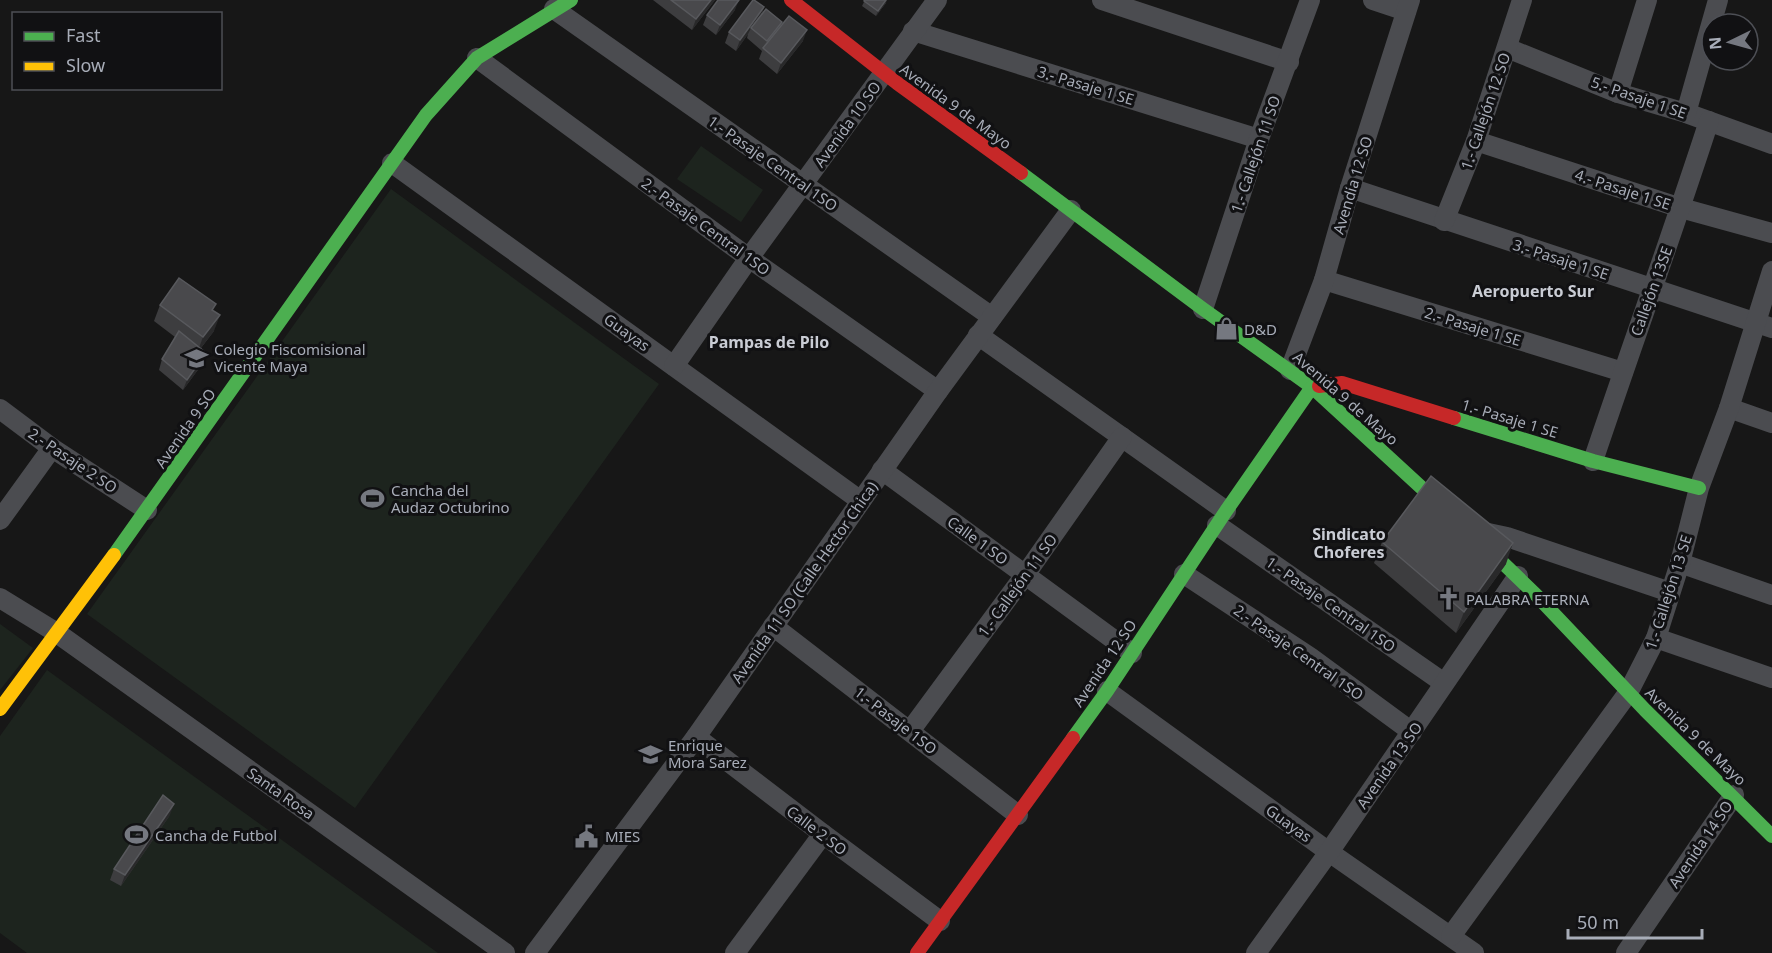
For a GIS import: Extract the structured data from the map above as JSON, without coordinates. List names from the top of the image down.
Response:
{
  "streets": {
    "street": [
      "3.- Pasaje 1 SE",
      "5.- Pasaje 1 SE",
      "Avenida 9 de Mayo",
      "1.- Callejón 12 SO",
      "Avenida 10 SO",
      "1.- Callejón 11 SO",
      "1.- Pasaje Central 1SO",
      "Avendia 12 SO",
      "4.- Pasaje 1 SE",
      "2.- Pasaje Central 1SO",
      "Callejón 13SE",
      "2.- Pasaje 1 SE",
      "Guayas",
      "1.- Pasaje 1 SE",
      "Avenida 9 SO",
      "2.- Pasaje 2 SO",
      "Calle 1 SO",
      "Avenida 11 SO (Calle Hector Chica)",
      "1.- Callejón 13 SE",
      "Avenida 12 SO",
      "1.- Pasaje 1SO",
      "Avenida 13 SO",
      "Santa Rosa",
      "Calle 2 SO",
      "Avenida 14 SO"
    ]
  },
  "crossings": [
    ["3.- Pasaje 1 SE", "1.- Callejón 12 SO"],
    ["3.- Pasaje 1 SE", "Avenida 10 SO"],
    ["3.- Pasaje 1 SE", "1.- Callejón 11 SO"],
    ["3.- Pasaje 1 SE", "Avendia 12 SO"],
    ["3.- Pasaje 1 SE", "Callejón 13SE"],
    ["3.- Pasaje 1 SE", "1.- Callejón 13 SE"],
    ["5.- Pasaje 1 SE", "1.- Callejón 12 SO"],
    ["5.- Pasaje 1 SE", "Callejón 13SE"],
    ["Avenida 9 de Mayo", "Avenida 10 SO"],
    ["Avenida 9 de Mayo", "1.- Callejón 11 SO"],
    ["Avenida 9 de Mayo", "Avendia 12 SO"],
    ["Avenida 9 de Mayo", "1.- Pasaje 1 SE"],
    ["Avenida 9 de Mayo", "Avenida 11 SO (Calle Hector Chica)"],
    ["Avenida 9 de Mayo", "1.- Callejón 13 SE"],
    ["Avenida 9 de Mayo", "Avenida 12 SO"],
    ["Avenida 9 de Mayo", "Avenida 13 SO"],
    ["Avenida 9 de Mayo", "Avenida 14 SO"],
    ["1.- Callejón 12 SO", "4.- Pasaje 1 SE"],
    ["Avenida 10 SO", "1.- Pasaje Central 1SO"],
    ["Avenida 10 SO", "2.- Pasaje Central 1SO"],
    ["Avenida 10 SO", "Guayas"],
    ["1.- Callejón 11 SO", "1.- Pasaje Central 1SO"],
    ["1.- Callejón 11 SO", "Calle 1 SO"],
    ["1.- Callejón 11 SO", "1.- Pasaje 1SO"],
    ["1.- Pasaje Central 1SO", "Avenida 9 SO"],
    ["1.- Pasaje Central 1SO", "Avenida 11 SO (Calle Hector Chica)"],
    ["1.- Pasaje Central 1SO", "Avenida 12 SO"],
    ["1.- Pasaje Central 1SO", "Avenida 13 SO"],
    ["Avendia 12 SO", "2.- Pasaje 1 SE"],
    ["4.- Pasaje 1 SE", "Callejón 13SE"],
    ["2.- Pasaje Central 1SO", "Avenida 9 SO"],
    ["2.- Pasaje Central 1SO", "Avenida 11 SO (Calle Hector Chica)"],
    ["2.- Pasaje Central 1SO", "Avenida 12 SO"],
    ["2.- Pasaje Central 1SO", "Avenida 13 SO"],
    ["Callejón 13SE", "2.- Pasaje 1 SE"],
    ["Callejón 13SE", "1.- Pasaje 1 SE"],
    ["Guayas", "Avenida 9 SO"],
    ["Guayas", "Avenida 11 SO (Calle Hector Chica)"],
    ["Guayas", "1.- Callejón 13 SE"],
    ["Guayas", "Avenida 12 SO"],
    ["Guayas", "Avenida 13 SO"],
    ["1.- Pasaje 1 SE", "1.- Callejón 13 SE"],
    ["1.- Pasaje 1 SE", "Avenida 12 SO"],
    ["Avenida 9 SO", "2.- Pasaje 2 SO"],
    ["Avenida 9 SO", "Santa Rosa"],
    ["Calle 1 SO", "Avenida 11 SO (Calle Hector Chica)"],
    ["Calle 1 SO", "Avenida 12 SO"],
    ["Avenida 11 SO (Calle Hector Chica)", "1.- Pasaje 1SO"],
    ["Avenida 11 SO (Calle Hector Chica)", "Calle 2 SO"],
    ["Avenida 12 SO", "1.- Pasaje 1SO"],
    ["Avenida 12 SO", "Calle 2 SO"]
  ],
  "districts": ["Aeropuerto Sur", "Pampas de Pilo", "Sindicato Choferes"],
  "places": {
    "shop": ["D&D"],
    "school or university": ["Colegio Fiscomisional Vicente Maya", "Enrique Mora Sarez"],
    "sports": ["Cancha del Audaz Octubrino", "Cancha de Futbol"],
    "church": ["PALABRA ETERNA"],
    "public building": ["MIES"]
  },
  "legend": ["Fast", "Slow"],
  "scale_bar": "50 m",
  "north": "left"
}
